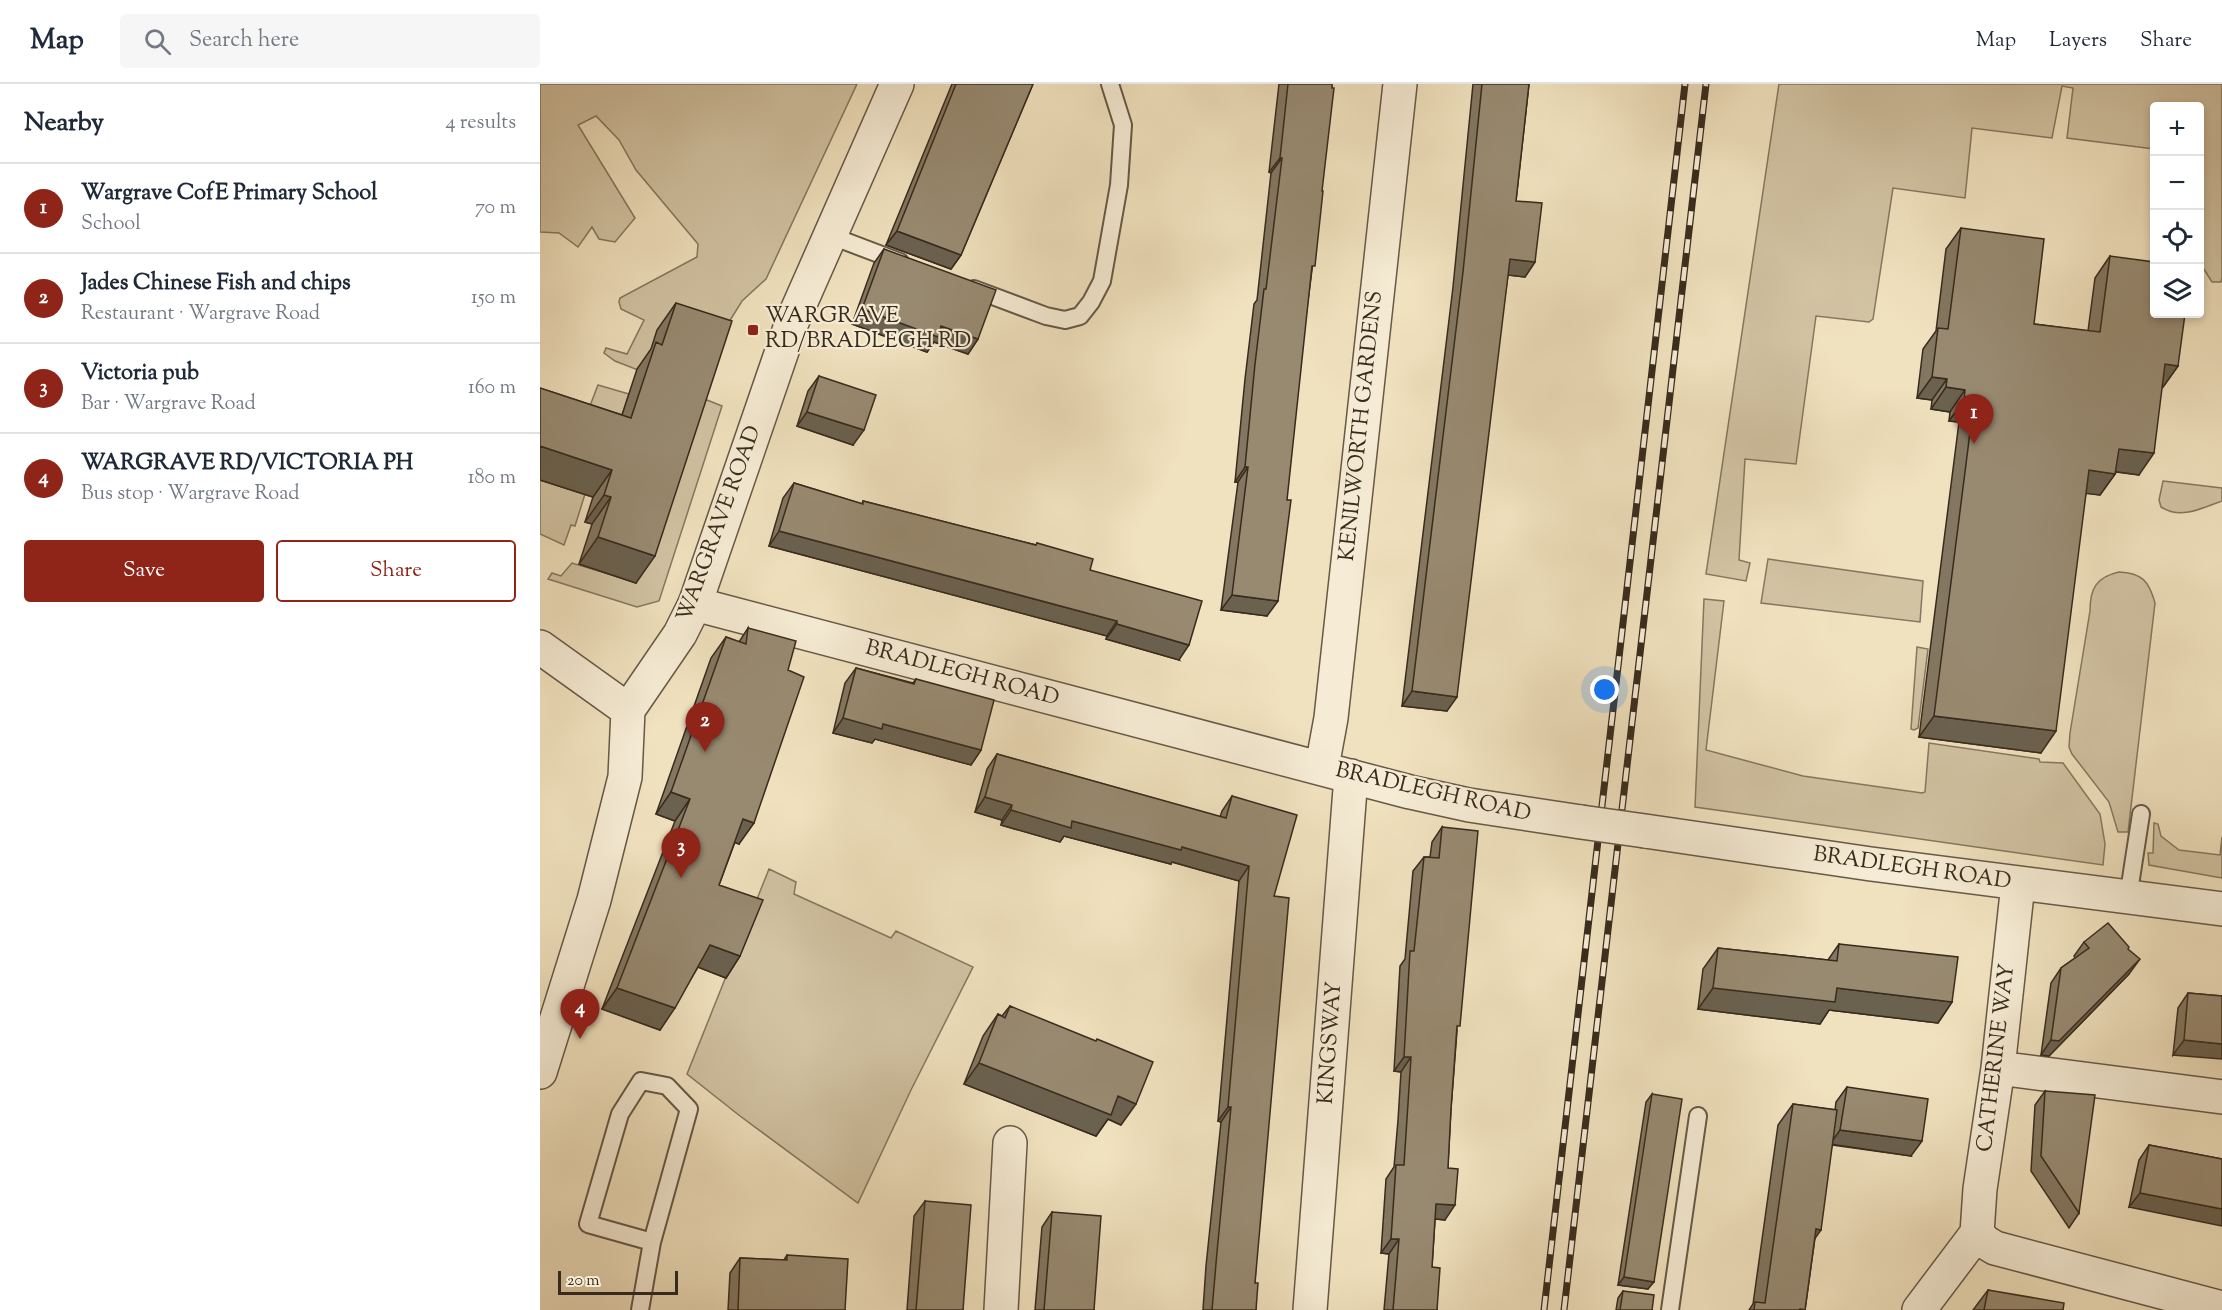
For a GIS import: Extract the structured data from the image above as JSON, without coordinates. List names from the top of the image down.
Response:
{
  "streets": {
    "street": [
      "KENILWORTH GARDENS",
      "WARGRAVE ROAD",
      "BRADLEGH ROAD",
      "KINGSWAY",
      "CATHERINE WAY"
    ]
  },
  "crossings": [
    ["KENILWORTH GARDENS", "BRADLEGH ROAD"],
    ["KENILWORTH GARDENS", "KINGSWAY"],
    ["WARGRAVE ROAD", "BRADLEGH ROAD"],
    ["BRADLEGH ROAD", "KINGSWAY"],
    ["BRADLEGH ROAD", "CATHERINE WAY"]
  ],
  "places": {
    "transit": ["WARGRAVE RD/BRADLEGH RD"]
  },
  "scale_bar": "20 m",
  "page": {
    "header": "Map",
    "search": "Search here",
    "nav": ["Map", "Layers", "Share"],
    "heading": ["Nearby", "4 results"],
    "map_buttons": ["+", "−"],
    "list": [
      {
        "mark": "1",
        "name": "Wargrave CofE Primary School",
        "note": "School",
        "value": "70 m"
      },
      {
        "mark": "2",
        "name": "Jades Chinese Fish and chips",
        "note": "Restaurant · Wargrave Road",
        "value": "150 m"
      },
      {
        "mark": "3",
        "name": "Victoria pub",
        "note": "Bar · Wargrave Road",
        "value": "160 m"
      },
      {
        "mark": "4",
        "name": "WARGRAVE RD/VICTORIA PH",
        "note": "Bus stop · Wargrave Road",
        "value": "180 m"
      }
    ],
    "pins": [
      "1",
      "2",
      "3",
      "4"
    ],
    "buttons": ["Save", "Share"],
    "scale": "20 m"
  }
}
